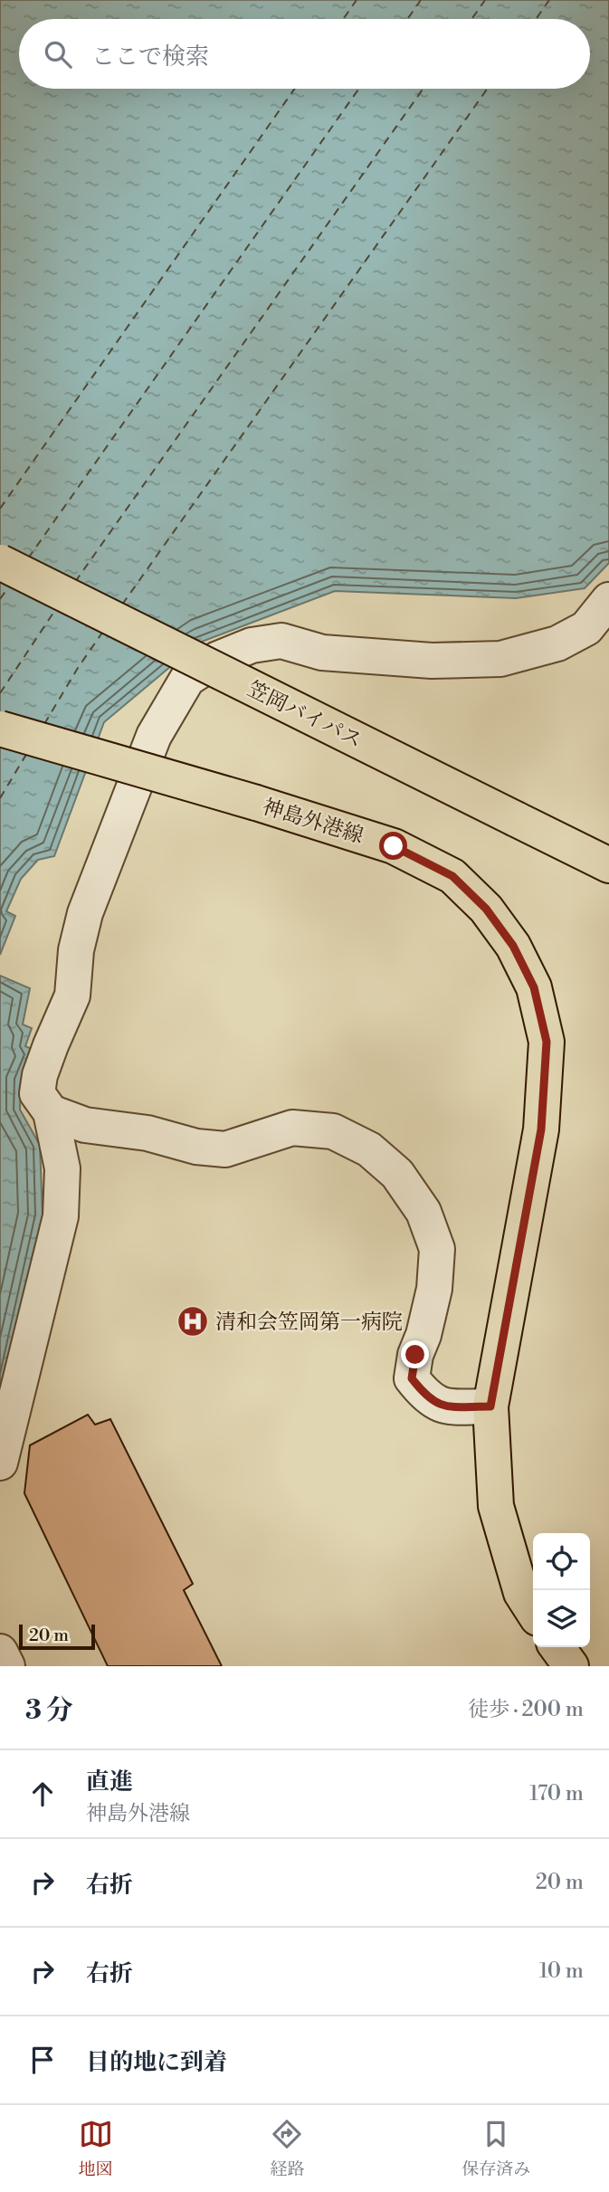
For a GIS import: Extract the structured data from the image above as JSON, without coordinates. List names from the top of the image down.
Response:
{
  "streets": {
    "main road": ["笠岡バイパス", "神島外港線"]
  },
  "places": {
    "hospital": ["清和会笠岡第一病院"]
  },
  "scale_bar": "20 m",
  "page": {
    "search": "ここで検索",
    "scale": "20 m",
    "heading": ["3 分", "徒歩 · 200 m"],
    "list": [
      ["直進", "神島外港線", "170 m"],
      ["右折", "20 m"],
      ["右折", "10 m"],
      "目的地に到着"
    ],
    "nav": ["地図", "経路", "保存済み"]
  }
}
